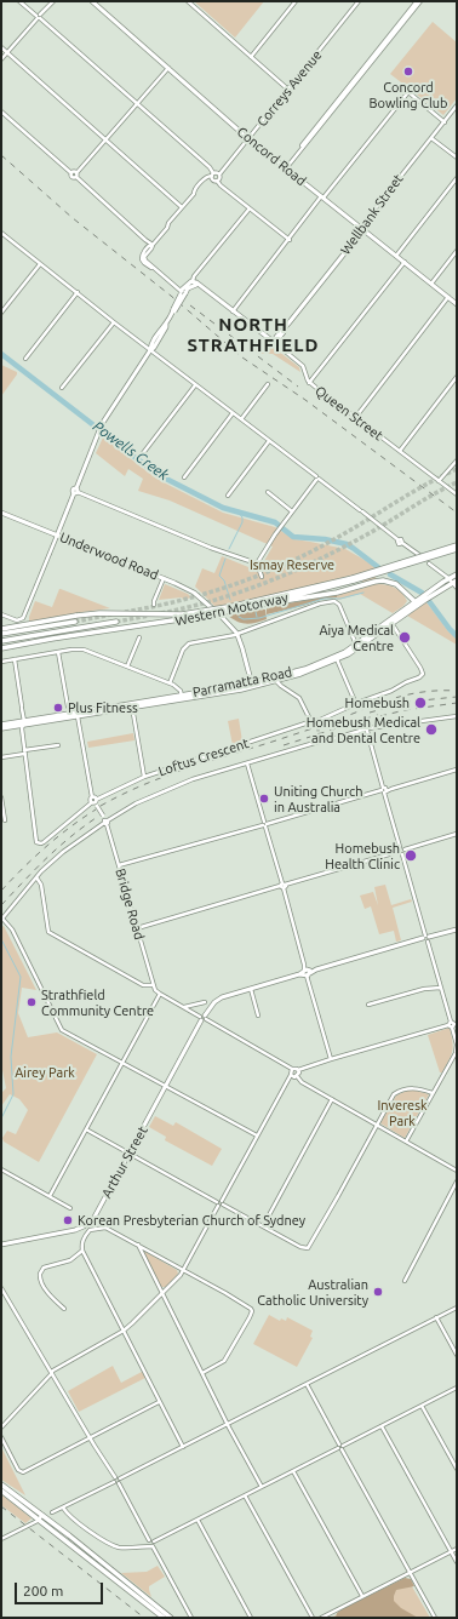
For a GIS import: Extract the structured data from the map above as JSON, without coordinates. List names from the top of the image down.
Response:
{
  "streets": {
    "highway": ["Western Motorway", "Parramatta Road"],
    "main road": [
      "Concord Road",
      "Wellbank Street",
      "Queen Street",
      "Underwood Road",
      "Arthur Street"
    ],
    "street": ["Correys Avenue", "Loftus Crescent", "Bridge Road"]
  },
  "crossings": [
    ["Correys Avenue", "Concord Road"],
    ["Concord Road", "Wellbank Street"],
    ["Wellbank Street", "Queen Street"],
    ["Parramatta Road", "Loftus Crescent"],
    ["Parramatta Road", "Bridge Road"],
    ["Loftus Crescent", "Bridge Road"]
  ],
  "districts": ["NORTH STRATHFIELD"],
  "water": ["Powells Creek"],
  "parks": ["Ismay Reserve", "Airey Park", "Inveresk Park"],
  "places": [
    "Concord Bowling Club",
    "Aiya Medical Centre",
    "Homebush",
    "Plus Fitness",
    "Homebush Medical and Dental Centre",
    "Uniting Church in Australia",
    "Homebush Health Clinic",
    "Strathfield Community Centre",
    "Korean Presbyterian Church of Sydney",
    "Australian Catholic University"
  ],
  "scale_bar": "200 m"
}
